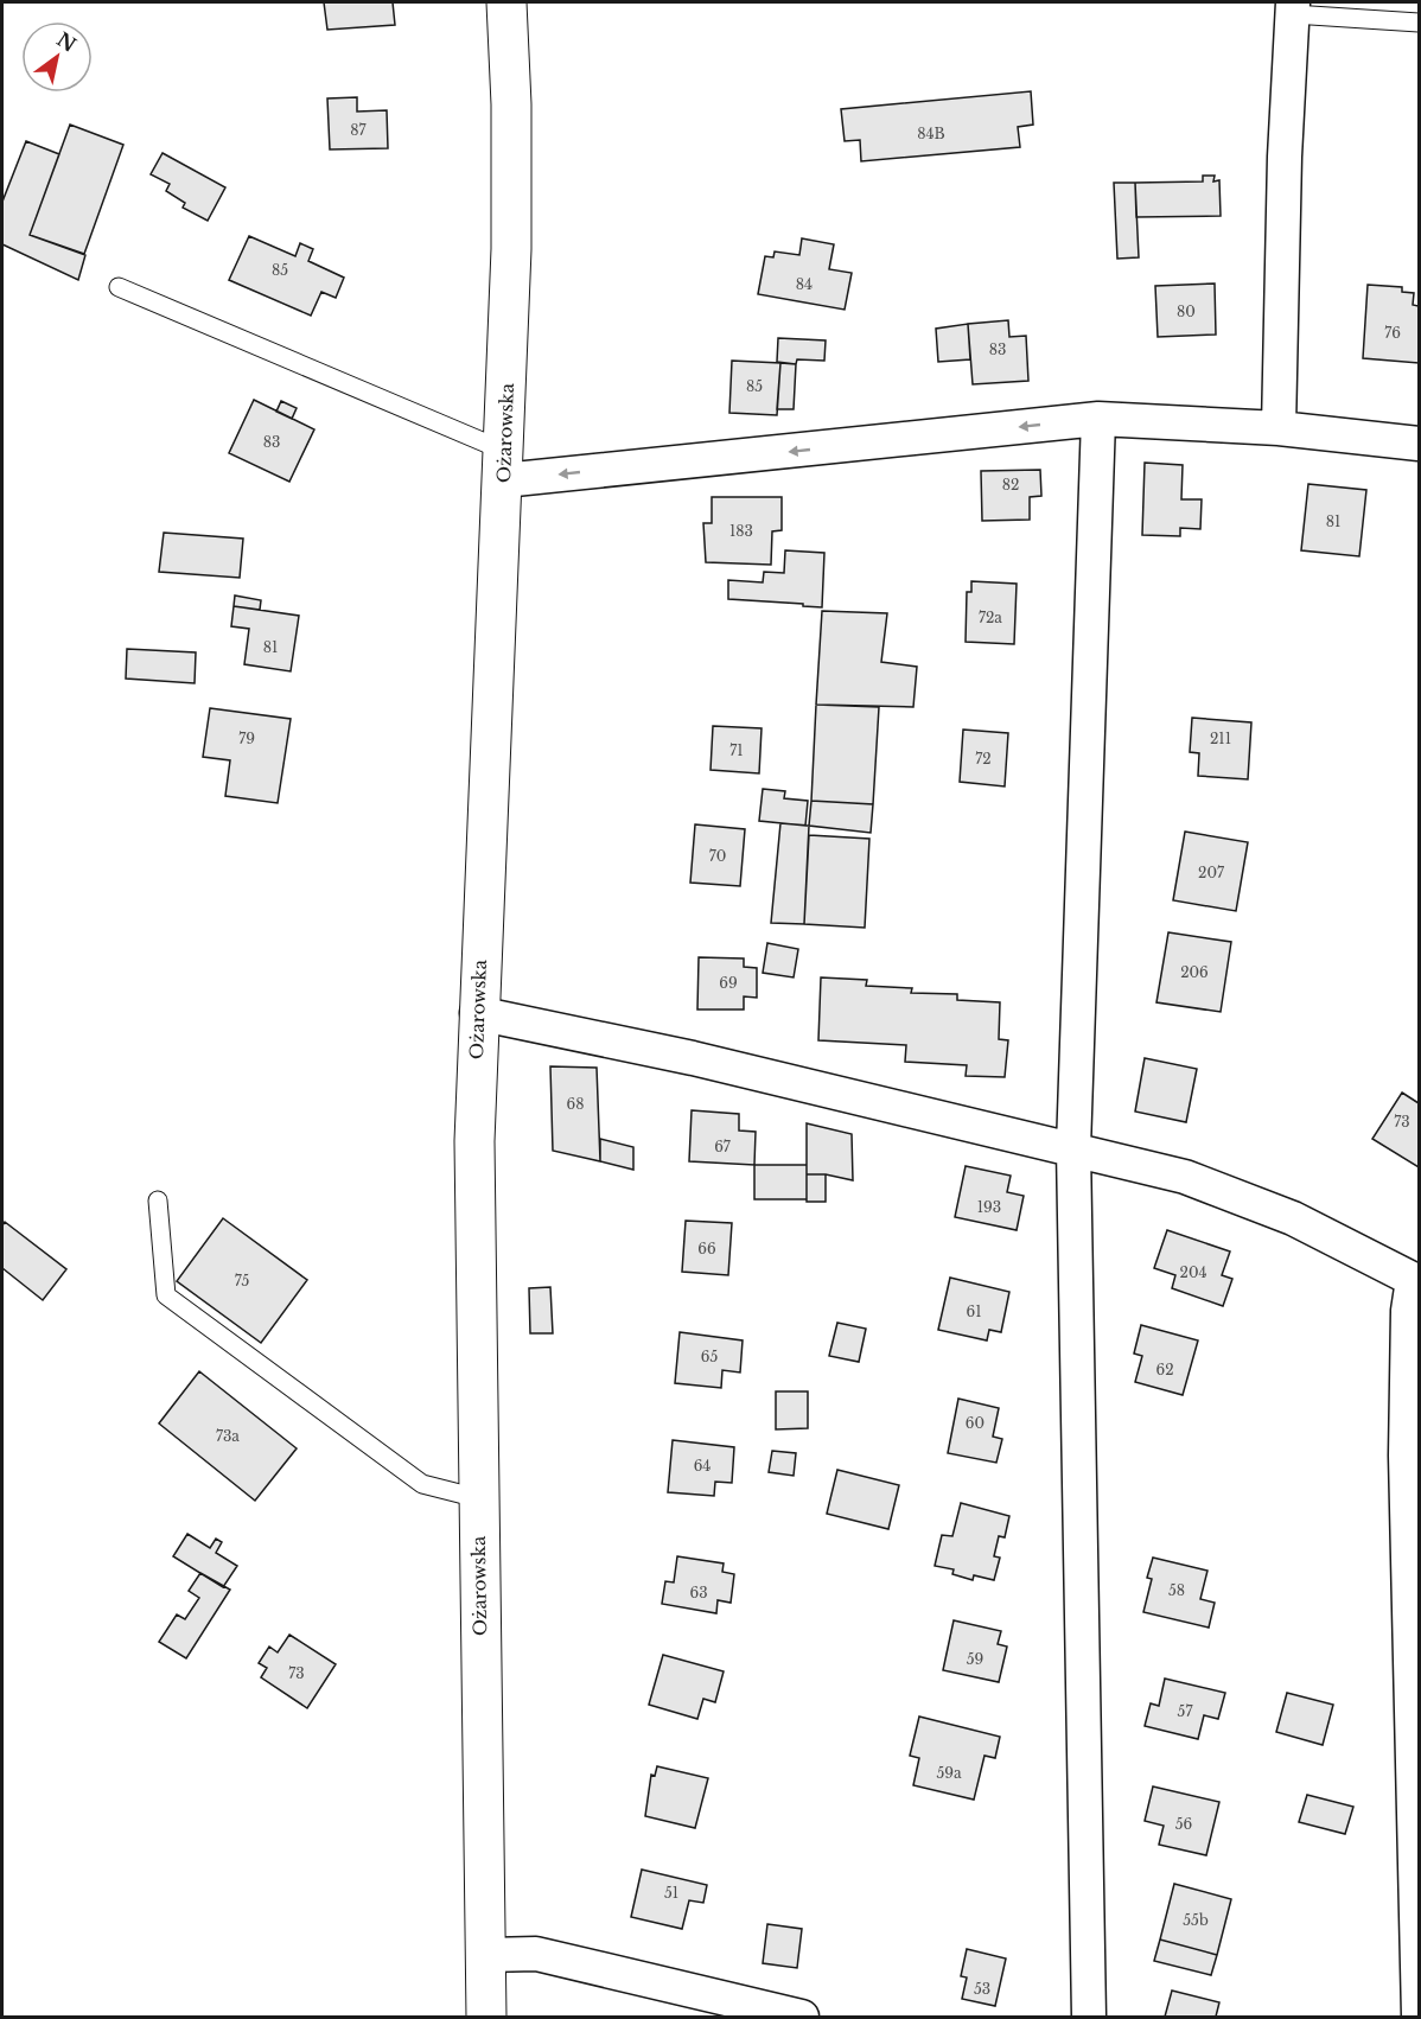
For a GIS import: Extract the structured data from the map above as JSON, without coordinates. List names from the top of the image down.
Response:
{
  "streets": {
    "main road": ["Ożarowska"]
  },
  "house_numbers": [
    "87",
    "84B",
    "85",
    "84",
    "80",
    "76",
    "83",
    "85",
    "83",
    "82",
    "81",
    "183",
    "72a",
    "81",
    "79",
    "211",
    "71",
    "72",
    "70",
    "207",
    "206",
    "69",
    "68",
    "73",
    "67",
    "193",
    "66",
    "204",
    "75",
    "61",
    "65",
    "62",
    "60",
    "73a",
    "64",
    "58",
    "63",
    "59",
    "73",
    "57",
    "59a",
    "56",
    "51",
    "55b",
    "53"
  ],
  "north": "top right"
}
